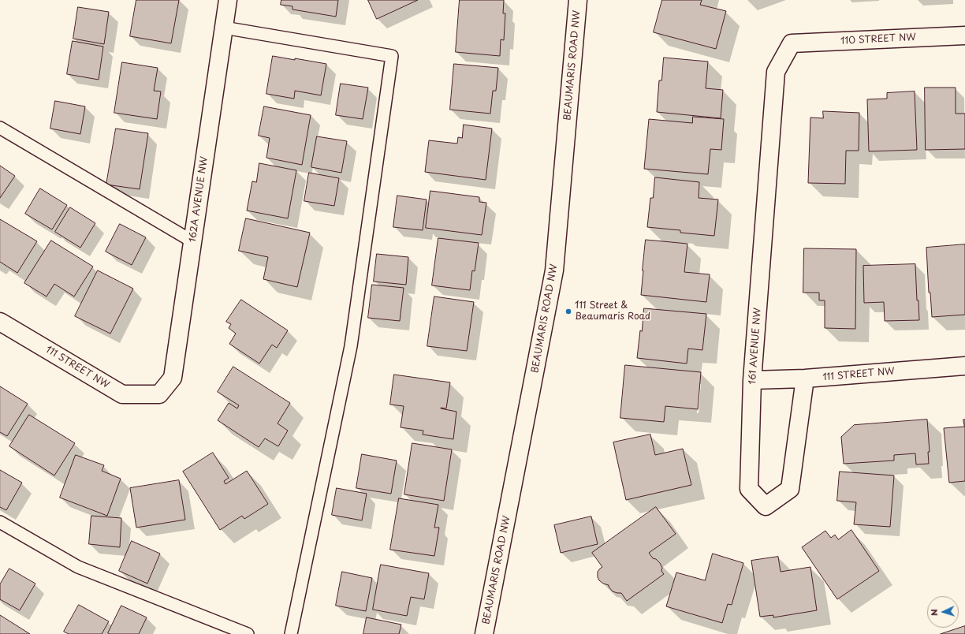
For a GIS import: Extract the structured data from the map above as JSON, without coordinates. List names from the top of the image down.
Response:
{
  "streets": {
    "street": [
      "110 STREET NW",
      "BEAUMARIS ROAD NW",
      "162A AVENUE NW",
      "161 AVENUE NW",
      "111 STREET NW"
    ]
  },
  "crossings": [
    ["110 STREET NW", "161 AVENUE NW"],
    ["162A AVENUE NW", "111 STREET NW"],
    ["161 AVENUE NW", "111 STREET NW"]
  ],
  "places": ["111 Street & Beaumaris Road"],
  "north": "left"
}
